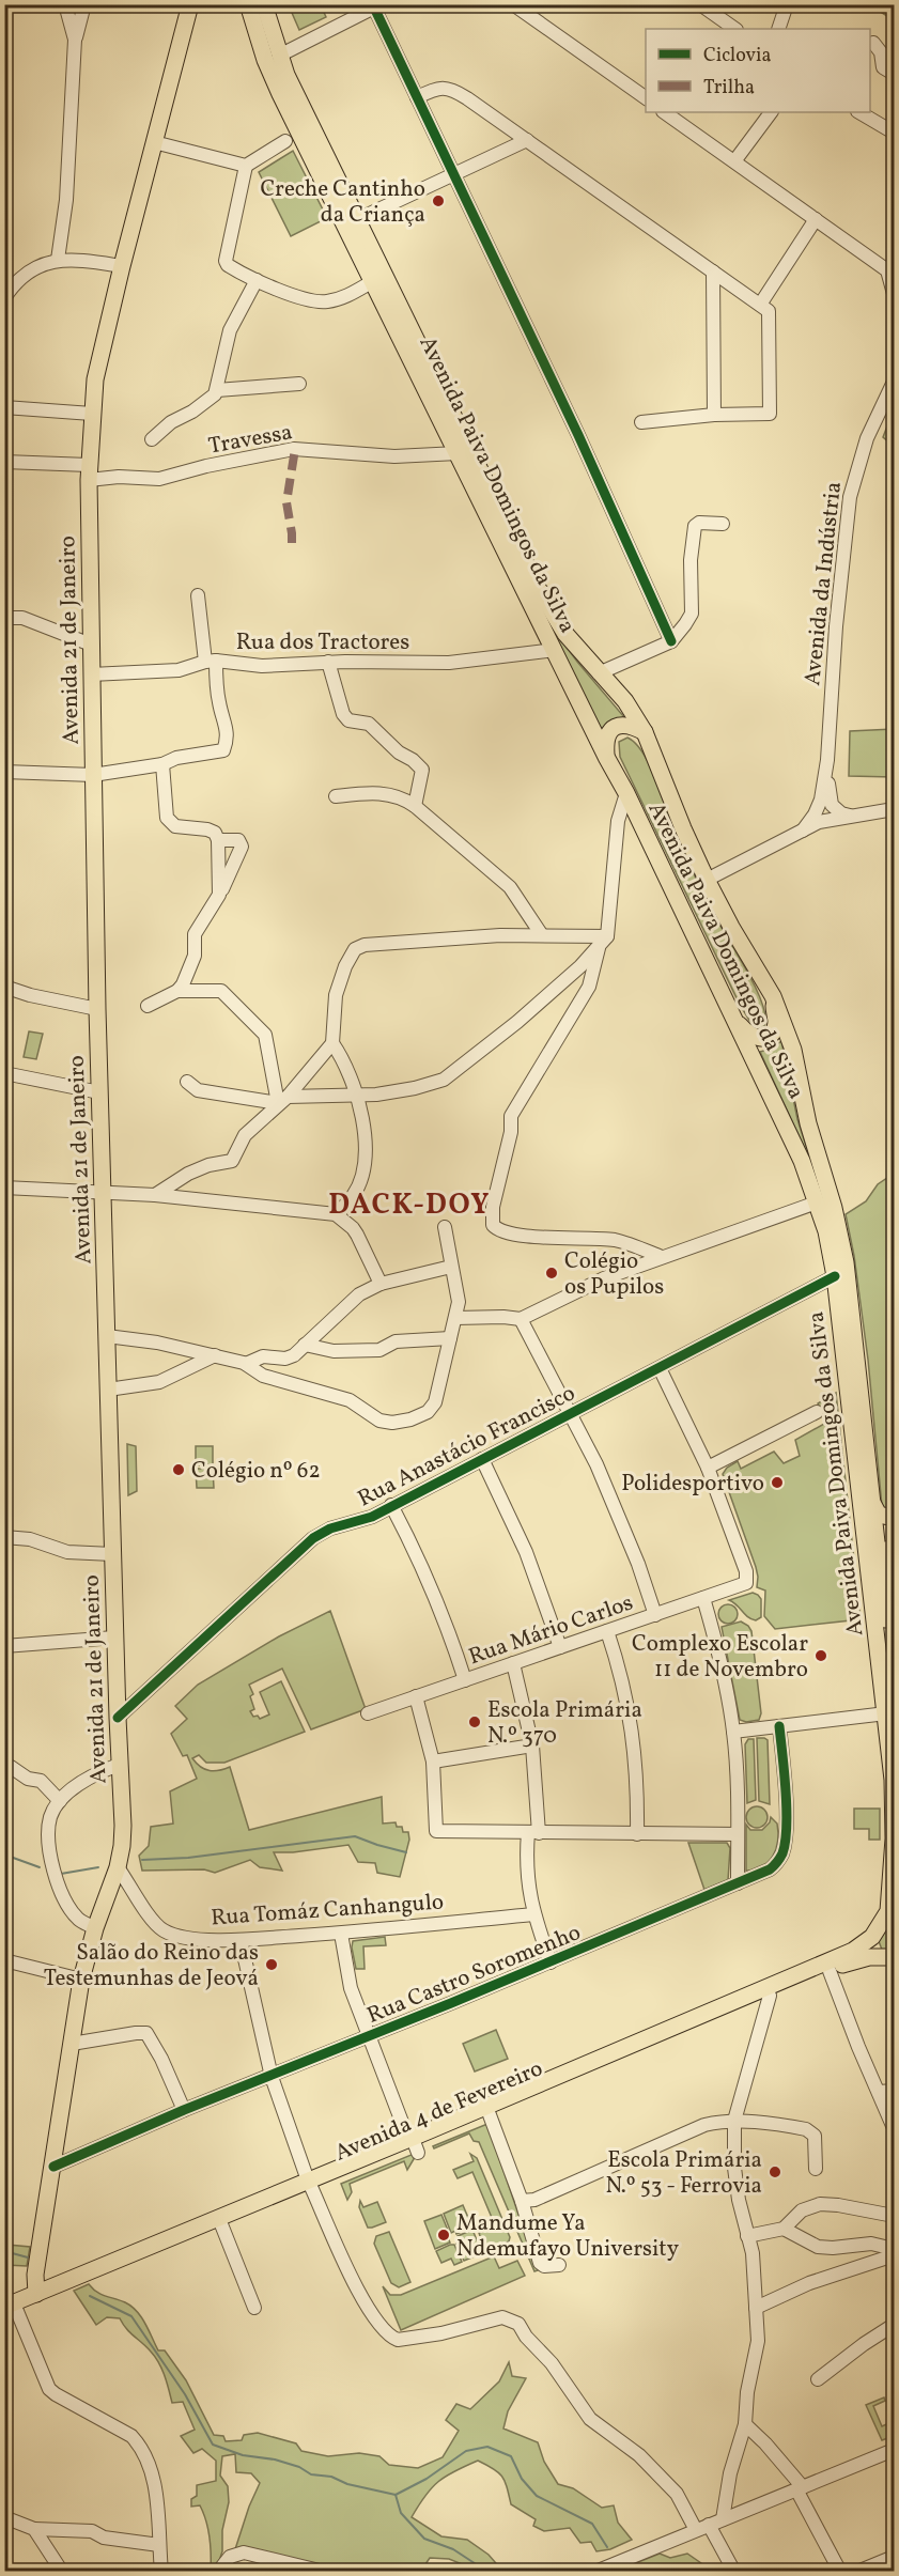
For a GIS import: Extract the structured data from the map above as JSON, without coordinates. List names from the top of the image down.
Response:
{
  "streets": {
    "main road": ["Avenida Paiva Domingos da Silva", "Avenida 21 de Janeiro", "Avenida 4 de Fevereiro"],
    "street": [
      "Travessa",
      "Avenida da Indústria",
      "Rua dos Tractores",
      "Rua Anastácio Francisco",
      "Rua Mário Carlos",
      "Rua Tomáz Canhangulo",
      "Rua Castro Soromenho"
    ]
  },
  "crossings": [
    ["Travessa", "Avenida Paiva Domingos da Silva"],
    ["Travessa", "Avenida 21 de Janeiro"],
    ["Avenida Paiva Domingos da Silva", "Rua dos Tractores"],
    ["Avenida Paiva Domingos da Silva", "Rua Anastácio Francisco"],
    ["Avenida Paiva Domingos da Silva", "Avenida 4 de Fevereiro"],
    ["Avenida 21 de Janeiro", "Rua dos Tractores"],
    ["Avenida 21 de Janeiro", "Rua Anastácio Francisco"],
    ["Avenida 21 de Janeiro", "Rua Tomáz Canhangulo"],
    ["Avenida 21 de Janeiro", "Rua Castro Soromenho"],
    ["Avenida 21 de Janeiro", "Avenida 4 de Fevereiro"]
  ],
  "districts": ["DACK-DOY"],
  "places": [
    "Creche Cantinho da Criança",
    "Colégio os Pupilos",
    "Colégio nº 62",
    "Polidesportivo",
    "Complexo Escolar 11 de Novembro",
    "Escola Primária N.º 370",
    "Salão do Reino das Testemunhas de Jeová",
    "Escola Primária N.º 53 - Ferrovia",
    "Mandume Ya Ndemufayo University"
  ],
  "legend": ["Ciclovia", "Trilha"]
}
